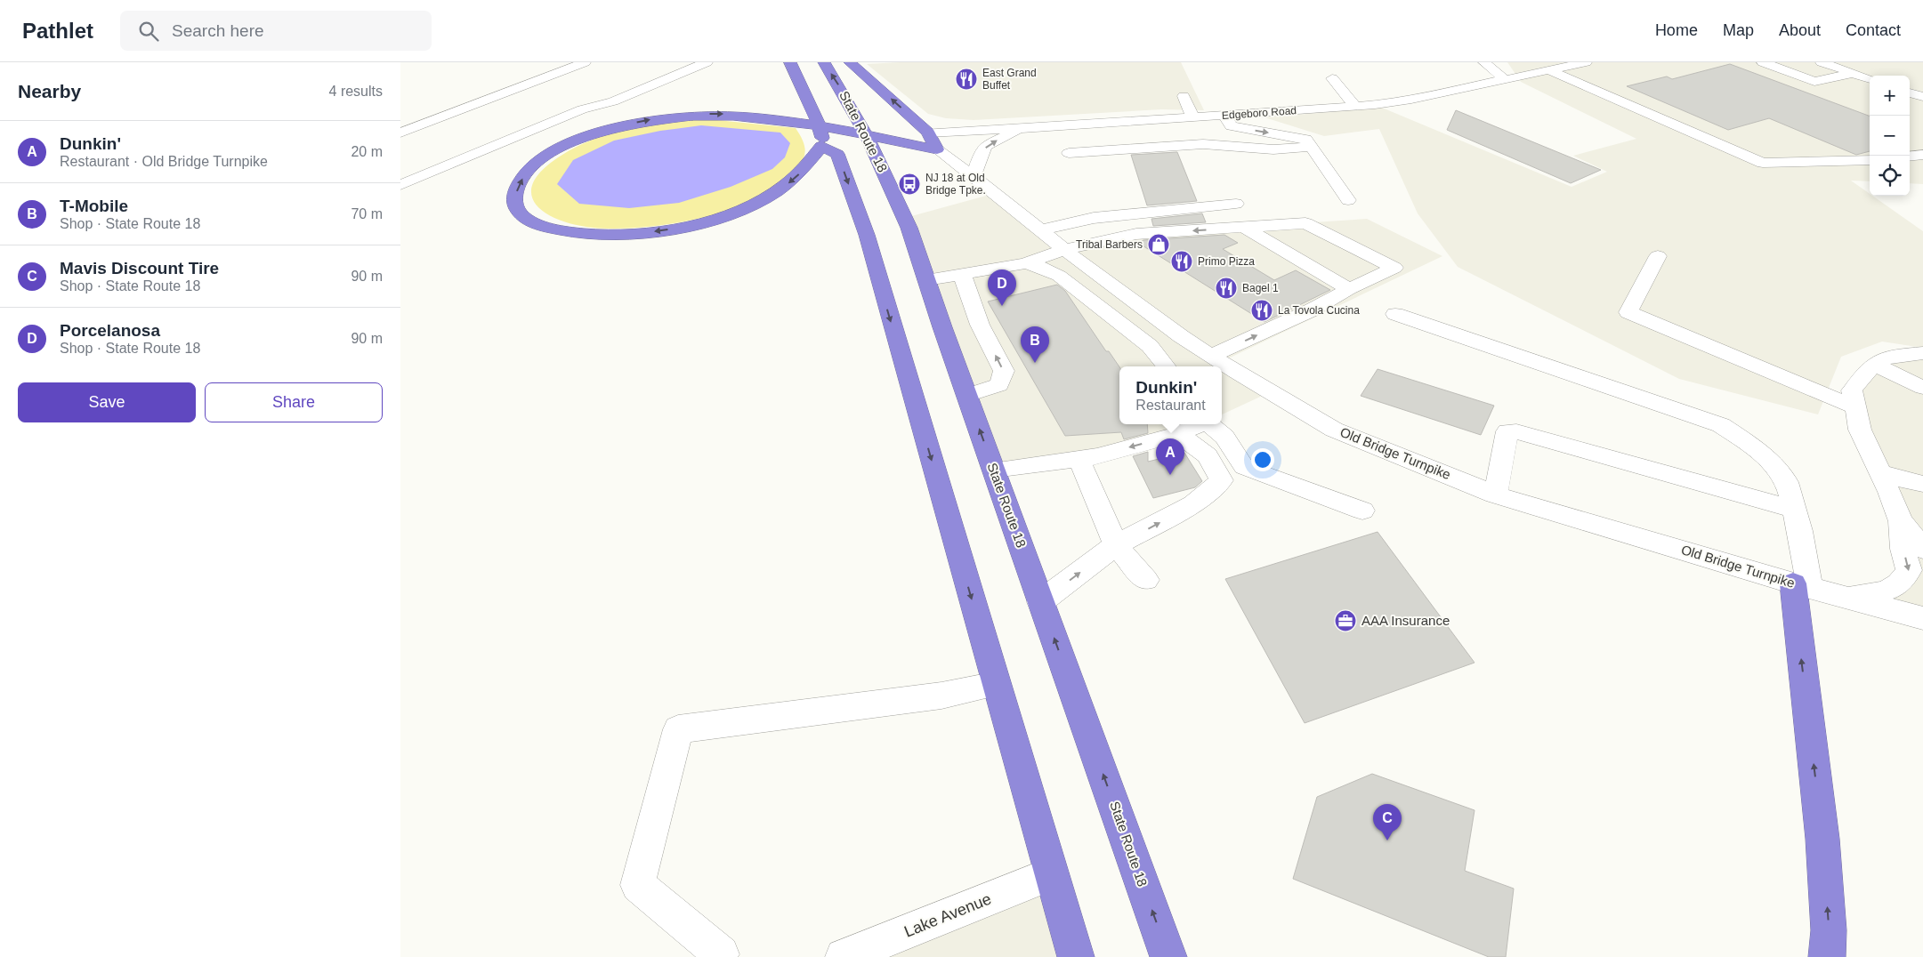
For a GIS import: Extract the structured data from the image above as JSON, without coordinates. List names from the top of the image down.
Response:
{
  "streets": {
    "highway": ["State Route 18"],
    "street": ["Edgeboro Road", "Old Bridge Turnpike", "Lake Avenue"]
  },
  "places": {
    "restaurant": [
      "East Grand Buffet",
      "Primo Pizza",
      "Bagel 1",
      "La Tovola Cucina"
    ],
    "bus stop": ["NJ 18 at Old Bridge Tpke."],
    "shop": ["Tribal Barbers"],
    "office": ["AAA Insurance"]
  },
  "page": {
    "header": "Pathlet",
    "search": "Search here",
    "nav": [
      "Home",
      "Map",
      "About",
      "Contact"
    ],
    "heading": ["Nearby", "4 results"],
    "map_buttons": ["+", "−"],
    "list": [
      {
        "mark": "A",
        "name": "Dunkin'",
        "note": "Restaurant · Old Bridge Turnpike",
        "value": "20 m"
      },
      {
        "mark": "B",
        "name": "T-Mobile",
        "note": "Shop · State Route 18",
        "value": "70 m"
      },
      {
        "mark": "C",
        "name": "Mavis Discount Tire",
        "note": "Shop · State Route 18",
        "value": "90 m"
      },
      {
        "mark": "D",
        "name": "Porcelanosa",
        "note": "Shop · State Route 18",
        "value": "90 m"
      }
    ],
    "pins": [
      "D",
      "B",
      "A",
      "C"
    ],
    "popup": ["Dunkin'", "Restaurant"],
    "buttons": ["Save", "Share"]
  }
}
